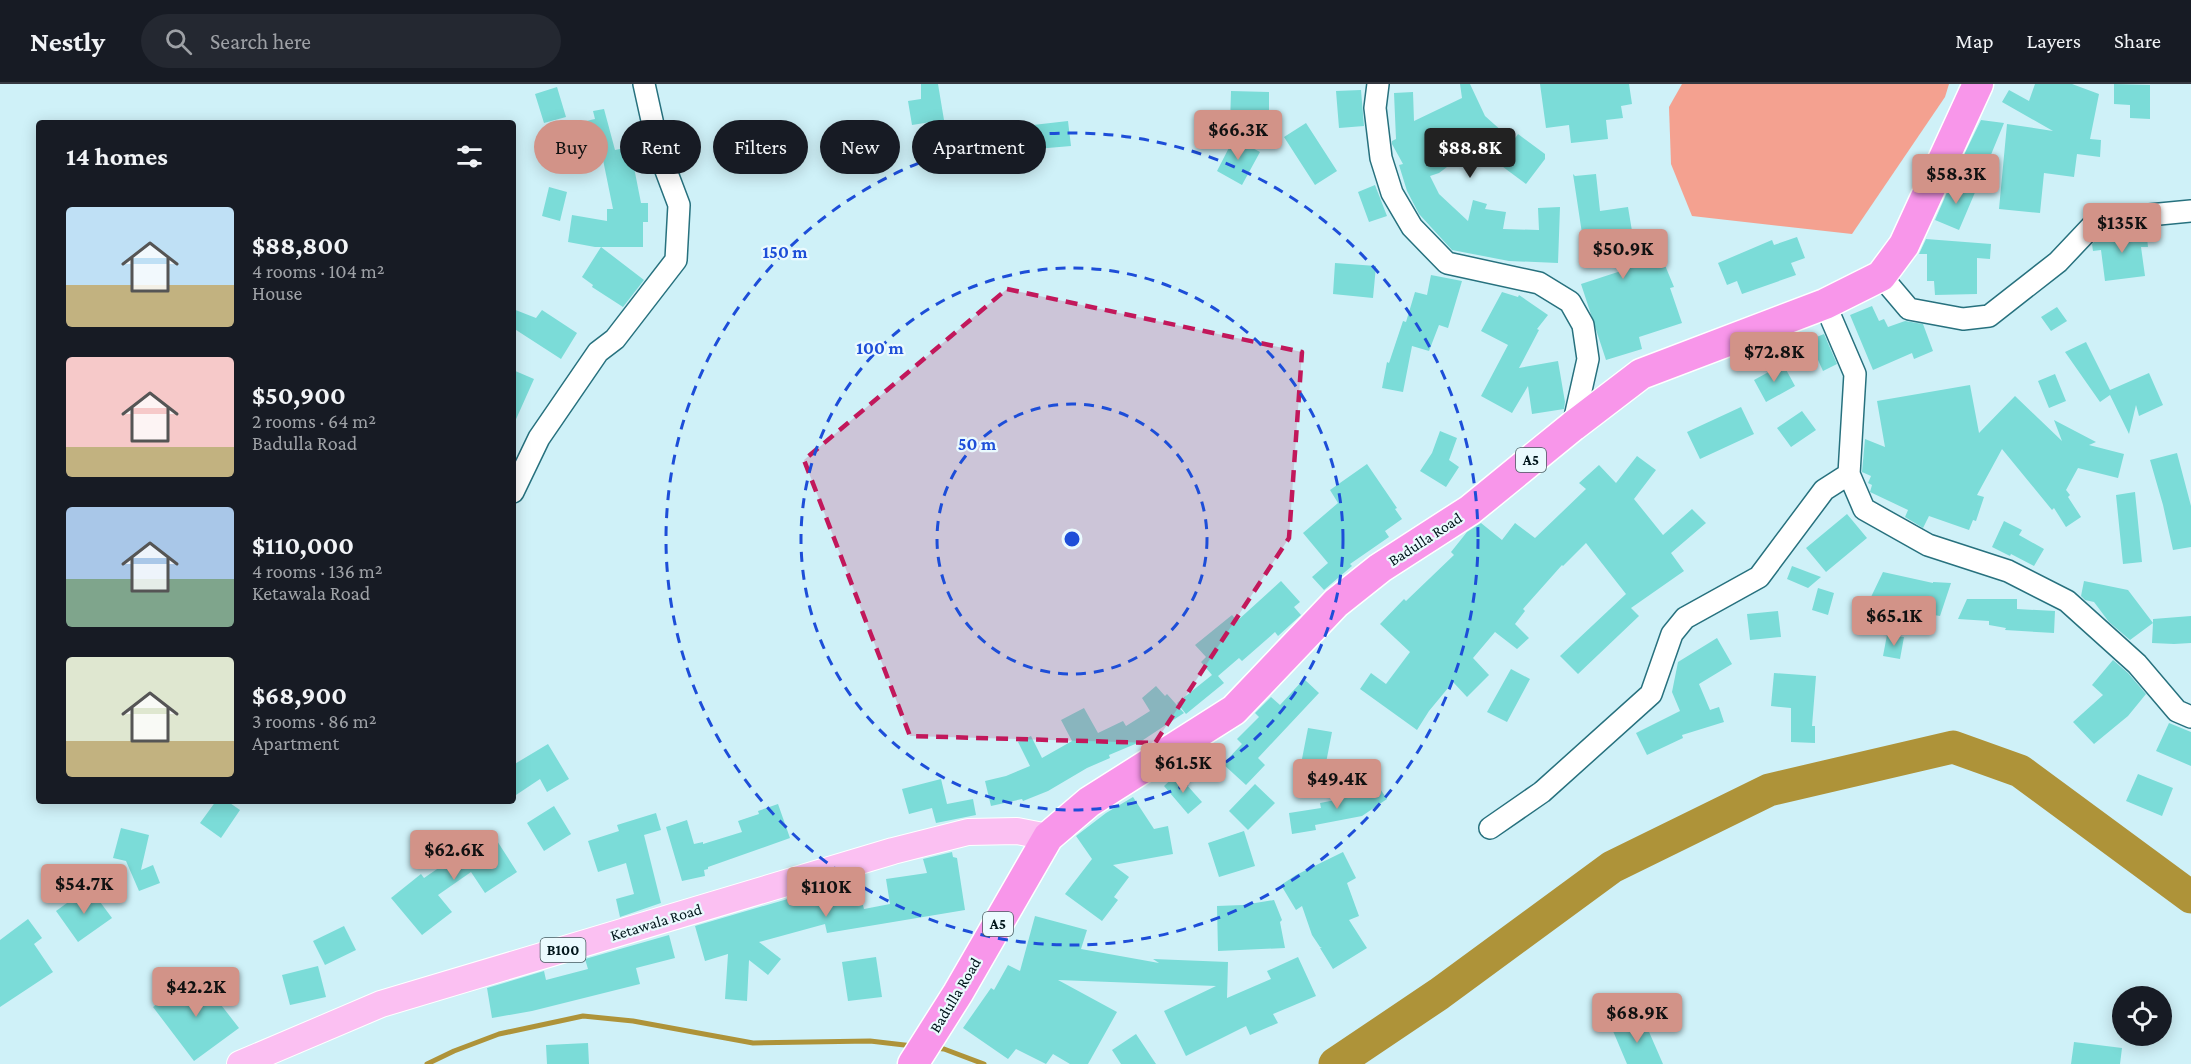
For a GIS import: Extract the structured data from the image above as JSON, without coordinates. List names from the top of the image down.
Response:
{
  "streets": {
    "highway": ["A5", "Badulla Road"],
    "main road": ["Ketawala Road", "B100"]
  },
  "crossings": [
    ["Badulla Road", "Ketawala Road"]
  ],
  "page": {
    "header": "Nestly",
    "search": "Search here",
    "nav": ["Map", "Layers", "Share"],
    "price": [
      "$66.3K",
      "$88.8K",
      "$58.3K",
      "$135K",
      "$50.9K",
      "$72.8K",
      "$65.1K",
      "$61.5K",
      "$49.4K",
      "$62.6K",
      "$54.7K",
      "$110K",
      "$42.2K",
      "$68.9K"
    ],
    "chip": [
      "Buy",
      "Rent",
      "Filters",
      "New",
      "Apartment"
    ],
    "heading": "14 homes",
    "list": [
      {
        "name": "$88,800",
        "note": "4 rooms · 104 m² · House"
      },
      {
        "name": "$50,900",
        "note": "2 rooms · 64 m² · Badulla Road"
      },
      {
        "name": "$110,000",
        "note": "4 rooms · 136 m² · Ketawala Road"
      },
      {
        "name": "$68,900",
        "note": "3 rooms · 86 m² · Apartment"
      }
    ]
  },
  "rings": ["150 m", "100 m", "50 m"]
}
